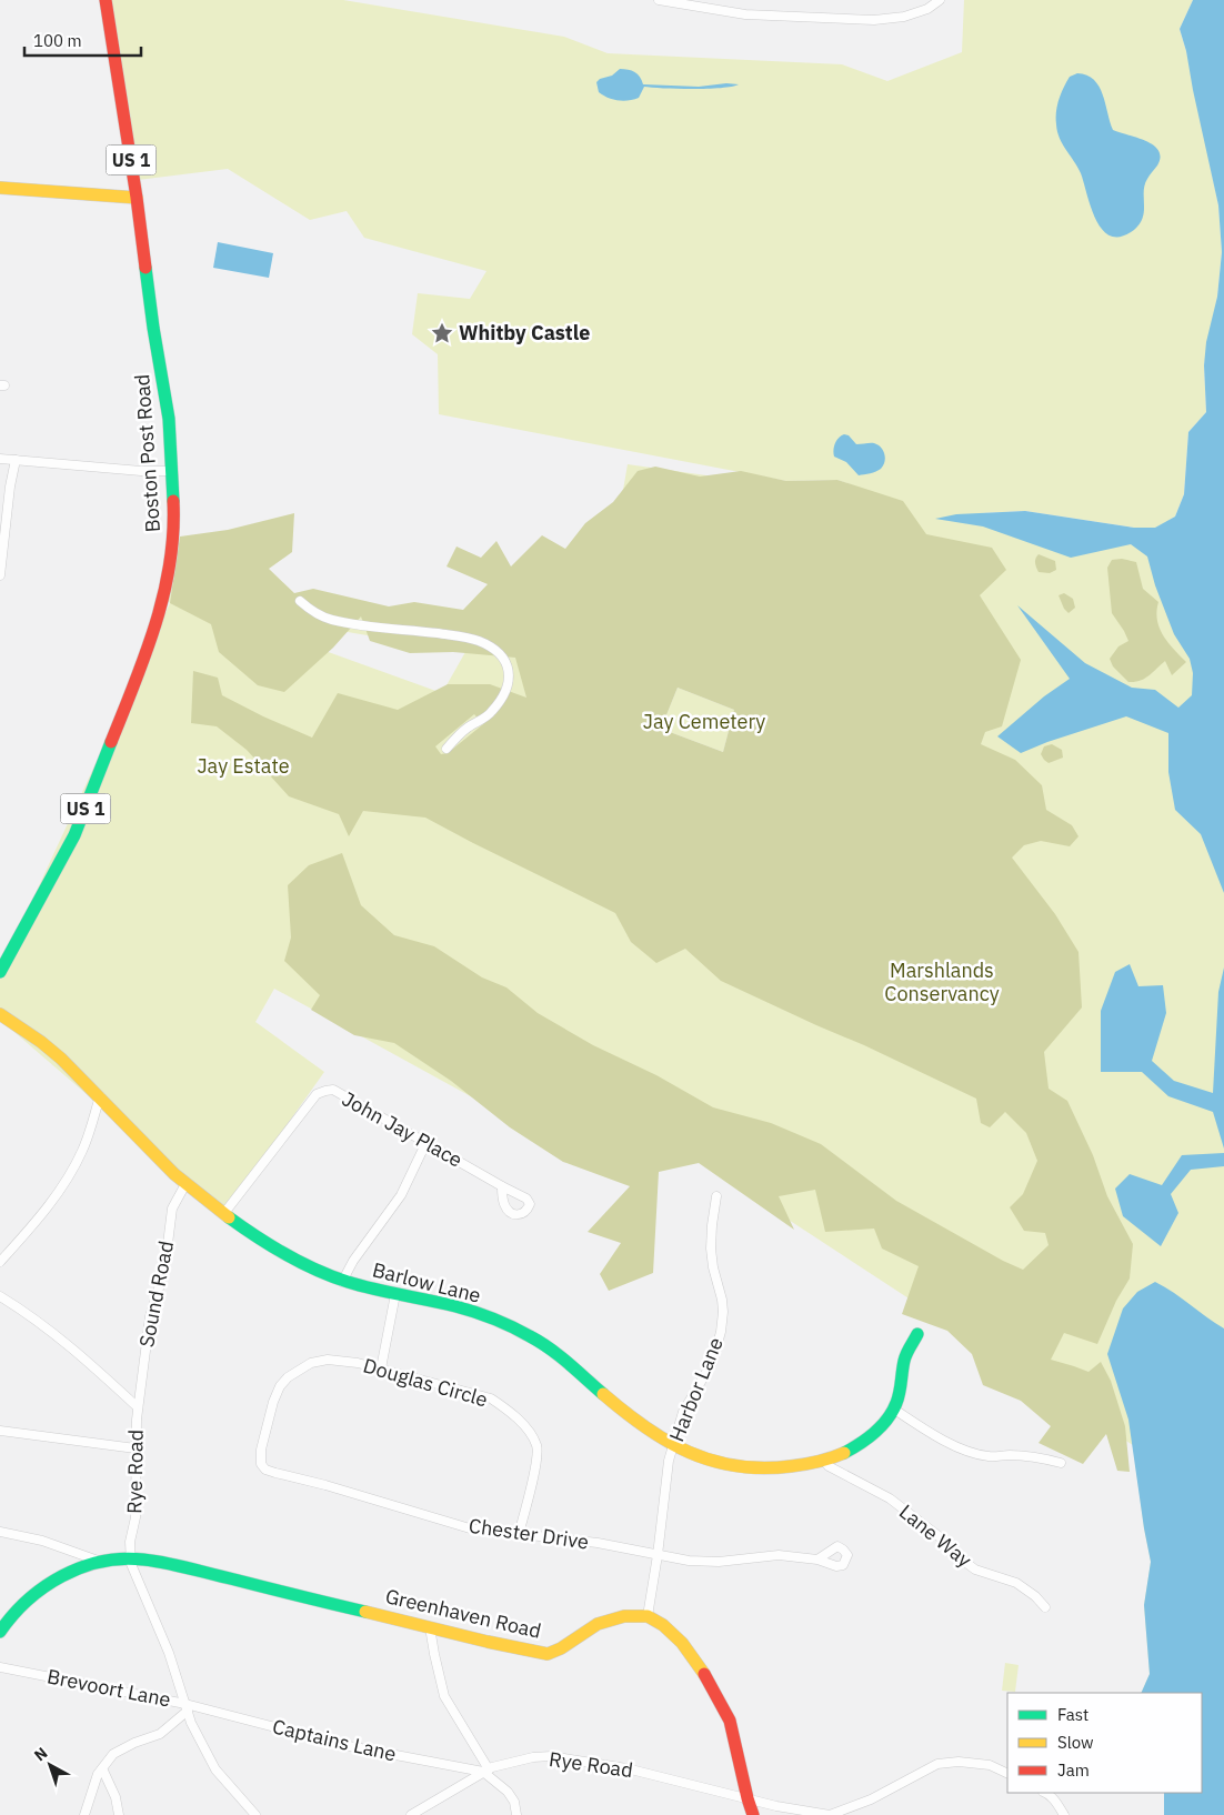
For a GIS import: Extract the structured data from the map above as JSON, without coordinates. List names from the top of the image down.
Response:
{
  "streets": {
    "street": [
      "US 1",
      "Boston Post Road",
      "John Jay Place",
      "Barlow Lane",
      "Sound Road",
      "Douglas Circle",
      "Harbor Lane",
      "Rye Road",
      "Chester Drive",
      "Lane Way",
      "Greenhaven Road",
      "Brevoort Lane",
      "Captains Lane"
    ]
  },
  "crossings": [
    ["John Jay Place", "Barlow Lane"],
    ["Barlow Lane", "Sound Road"],
    ["Barlow Lane", "Harbor Lane"],
    ["Barlow Lane", "Lane Way"],
    ["Sound Road", "Rye Road"],
    ["Douglas Circle", "Chester Drive"],
    ["Harbor Lane", "Chester Drive"],
    ["Harbor Lane", "Greenhaven Road"],
    ["Rye Road", "Greenhaven Road"],
    ["Rye Road", "Brevoort Lane"],
    ["Rye Road", "Captains Lane"],
    ["Brevoort Lane", "Captains Lane"]
  ],
  "parks": ["Jay Cemetery", "Jay Estate", "Marshlands Conservancy"],
  "places": {
    "place": ["Whitby Castle"]
  },
  "legend": ["Fast", "Slow", "Jam"],
  "scale_bar": "100 m",
  "north": "top left"
}
